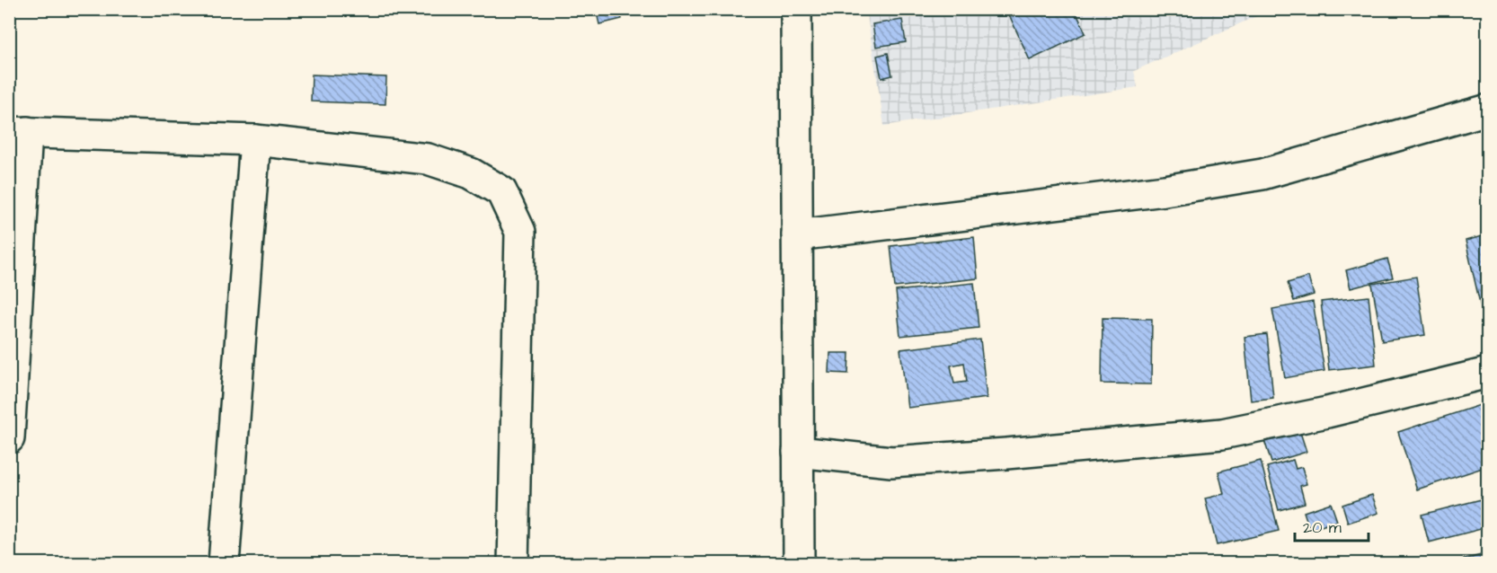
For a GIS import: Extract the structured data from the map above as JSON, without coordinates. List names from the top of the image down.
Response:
{
  "scale_bar": "20 m"
}
